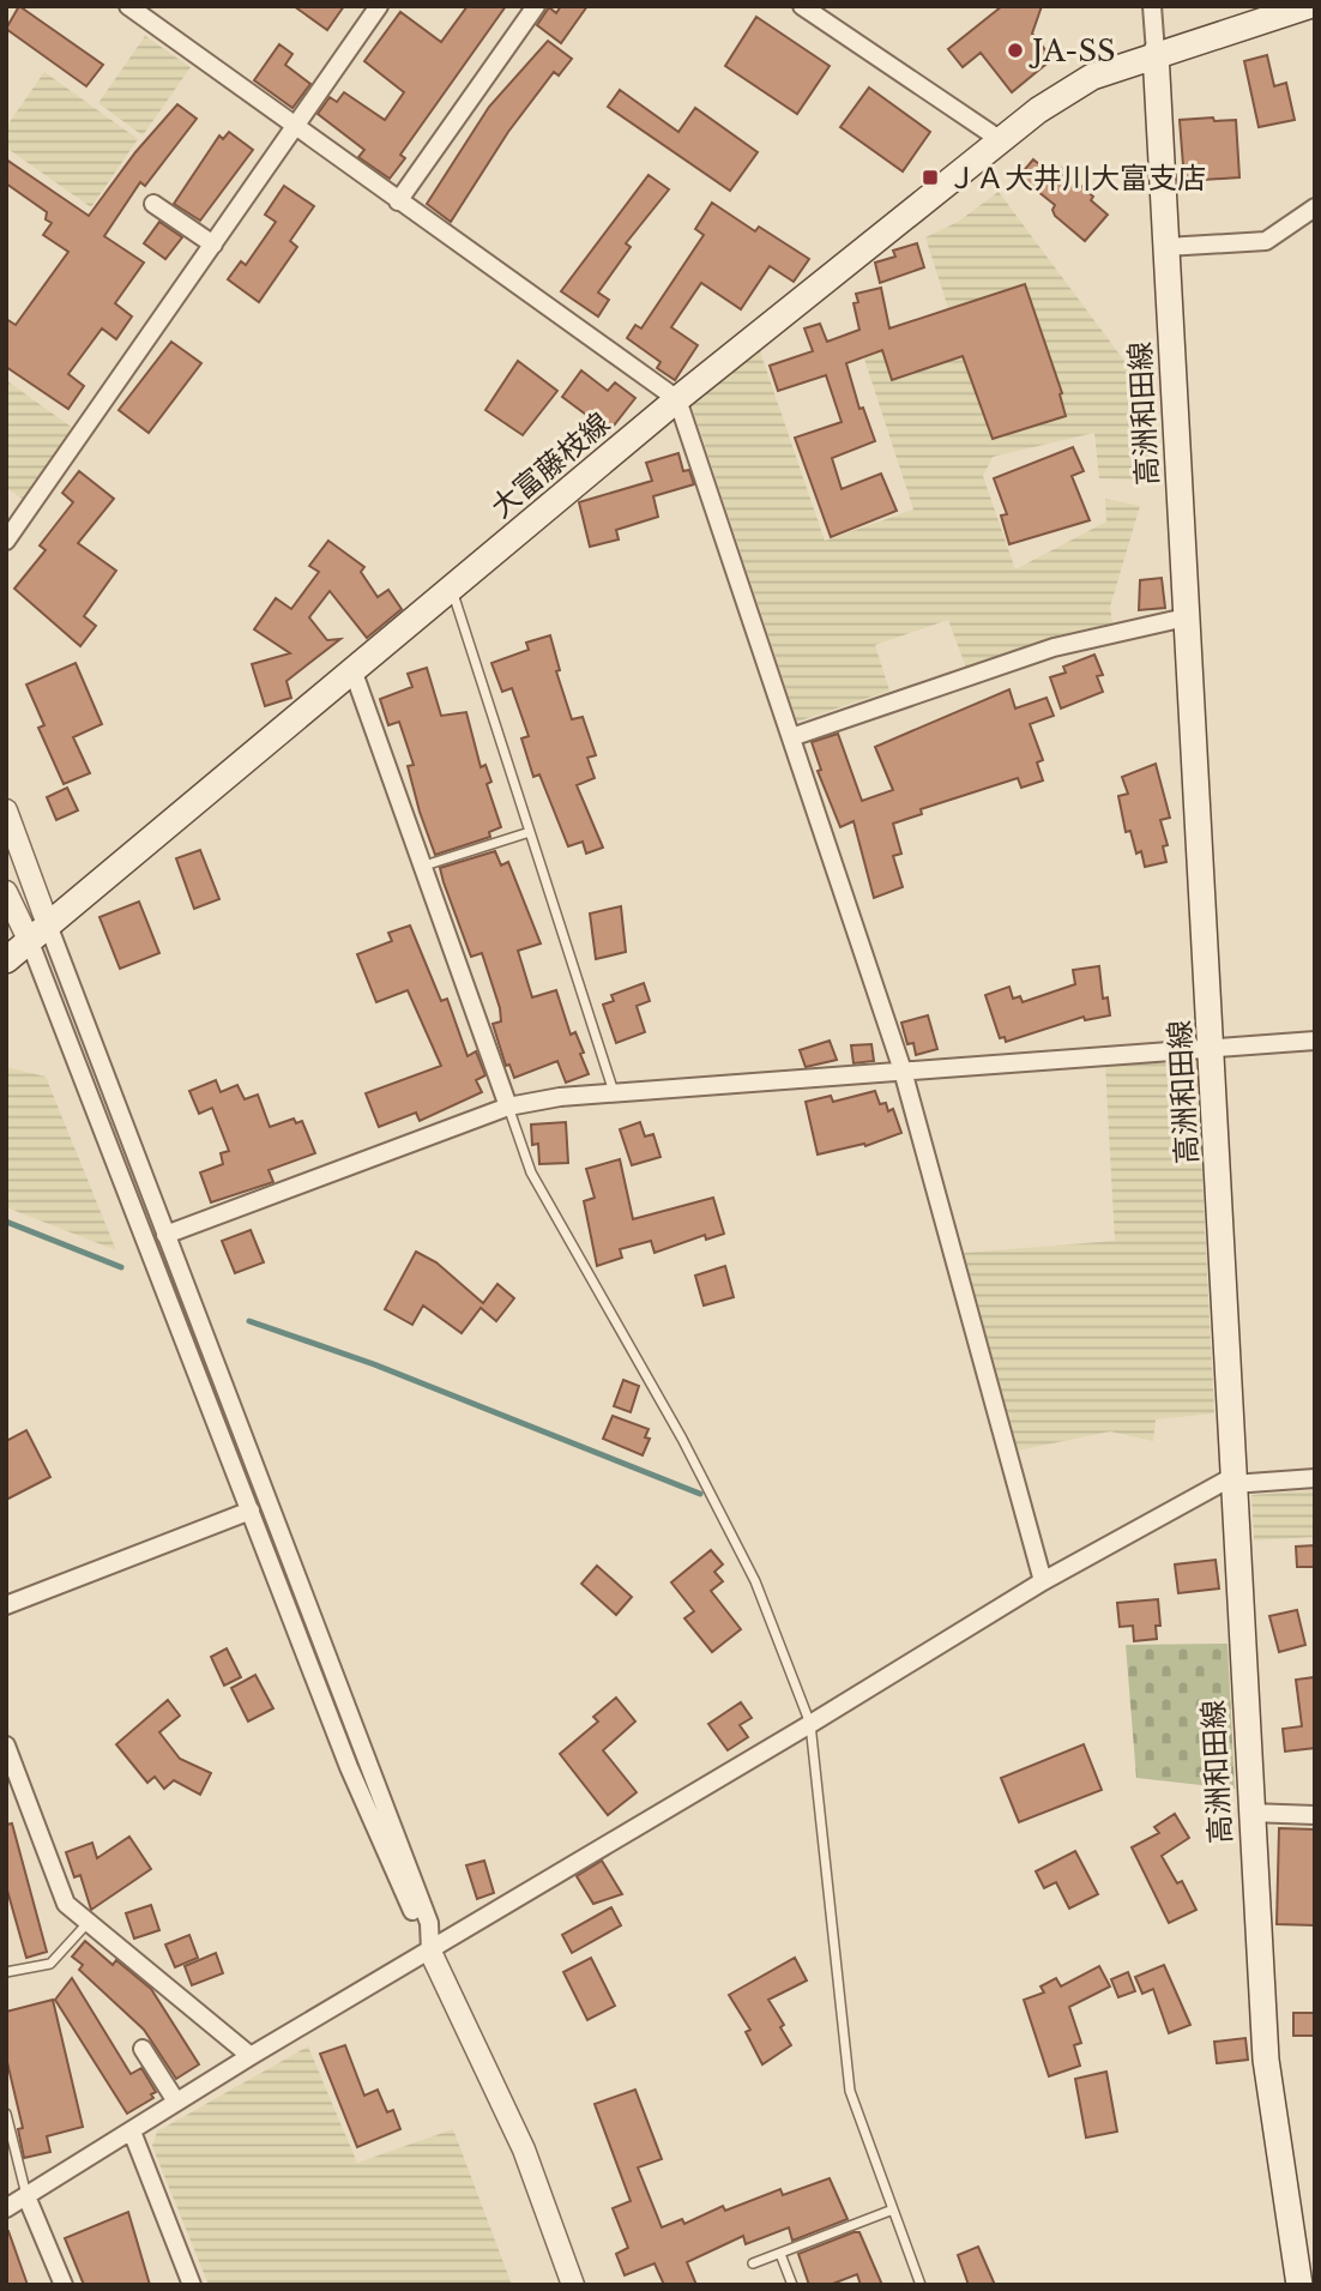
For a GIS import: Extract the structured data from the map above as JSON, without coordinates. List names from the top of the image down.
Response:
{
  "streets": {
    "main road": ["高洲和田線", "大富藤枝線"]
  },
  "crossings": [
    ["高洲和田線", "大富藤枝線"]
  ],
  "places": {
    "other": ["JA-SS"],
    "transit": ["ＪＡ大井川大富支店"]
  }
}
